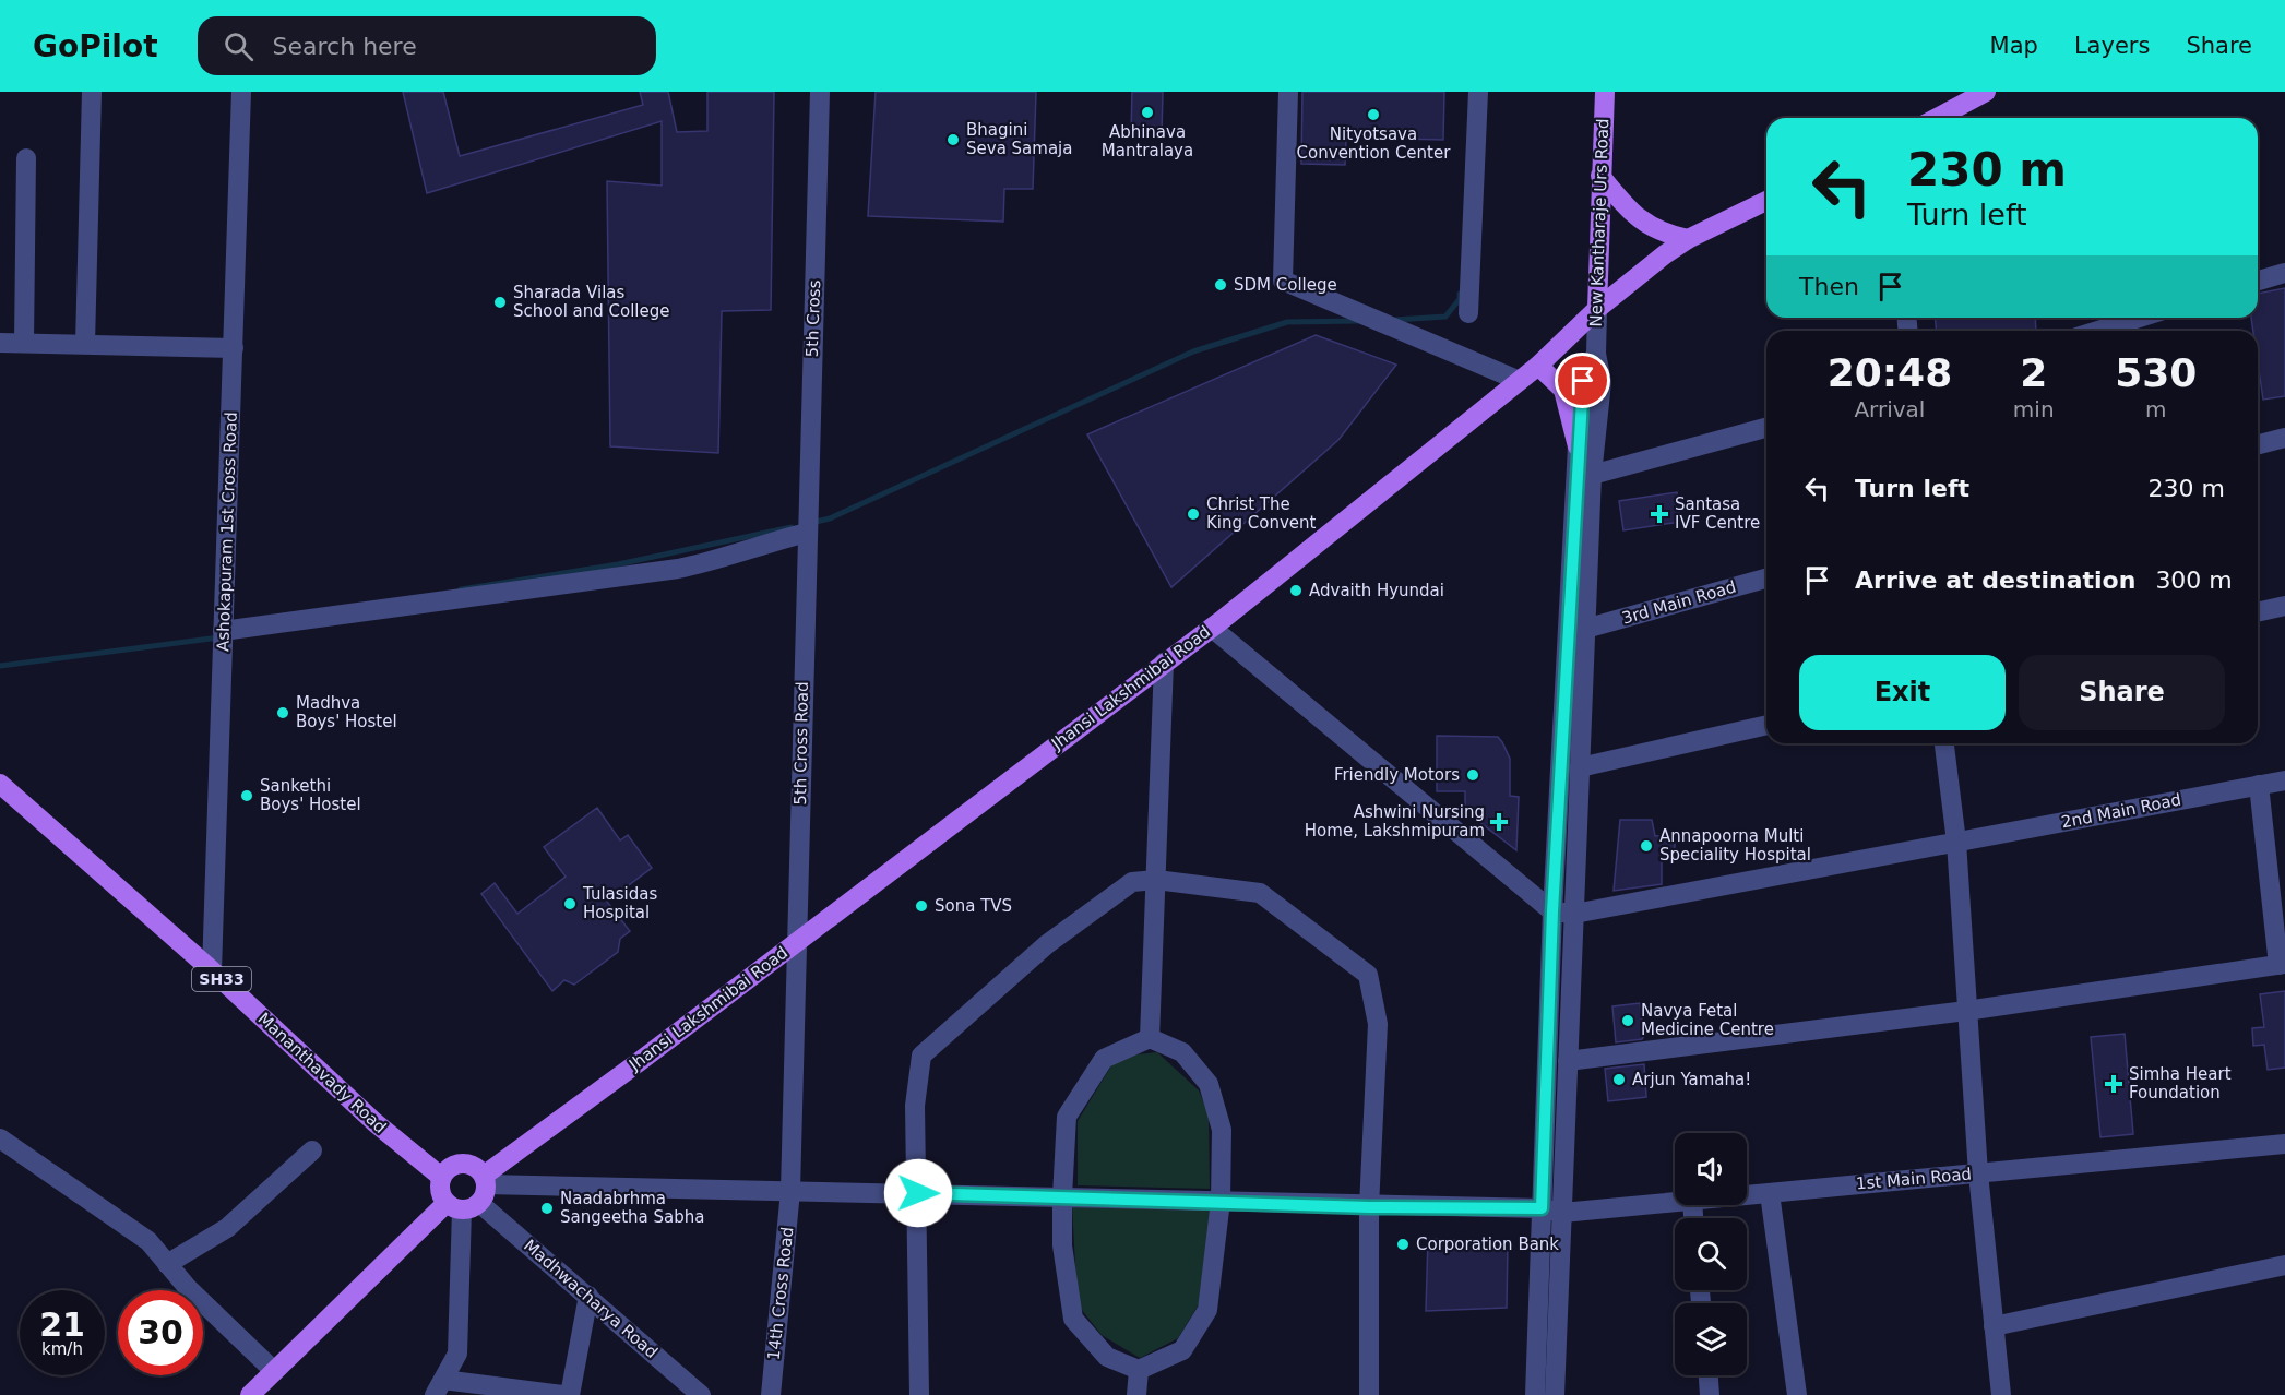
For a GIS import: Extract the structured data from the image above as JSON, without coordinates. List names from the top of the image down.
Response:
{
  "streets": {
    "main road": [
      "New Kantharaje Urs Road",
      "Jhansi Lakshmibai Road",
      "SH33",
      "Mananthavady Road"
    ],
    "street": [
      "5th Cross",
      "Ashokapuram 1st Cross Road",
      "3rd Main Road",
      "5th Cross Road",
      "2nd Main Road",
      "1st Main Road",
      "14th Cross Road",
      "Madhwacharya Road"
    ]
  },
  "crossings": [
    ["New Kantharaje Urs Road", "Jhansi Lakshmibai Road"],
    ["5th Cross", "5th Cross Road"],
    ["Ashokapuram 1st Cross Road", "Mananthavady Road"],
    ["Jhansi Lakshmibai Road", "5th Cross Road"],
    ["Jhansi Lakshmibai Road", "Mananthavady Road"],
    ["Jhansi Lakshmibai Road", "1st Main Road"],
    ["Jhansi Lakshmibai Road", "Madhwacharya Road"],
    ["5th Cross Road", "1st Main Road"],
    ["5th Cross Road", "14th Cross Road"],
    ["Mananthavady Road", "1st Main Road"],
    ["Mananthavady Road", "Madhwacharya Road"],
    ["1st Main Road", "14th Cross Road"],
    ["1st Main Road", "Madhwacharya Road"]
  ],
  "places": {
    "other": [
      "Abhinava Mantralaya",
      "Nityotsava Convention Center",
      "Bhagini Seva Samaja",
      "SDM College",
      "Sharada Vilas School and College",
      "Christ The King Convent",
      "Advaith Hyundai",
      "Madhva Boys' Hostel",
      "Friendly Motors",
      "Sankethi Boys' Hostel",
      "Annapoorna Multi Speciality Hospital",
      "Tulasidas Hospital",
      "Sona TVS",
      "Navya Fetal Medicine Centre",
      "Arjun Yamaha!",
      "Naadabrhma Sangeetha Sabha",
      "Corporation Bank"
    ],
    "health": ["Santasa IVF Centre", "Ashwini Nursing Home, Lakshmipuram", "Simha Heart Foundation"]
  },
  "page": {
    "header": "GoPilot",
    "search": "Search here",
    "nav": ["Map", "Layers", "Share"],
    "turn": ["230 m", "Turn left"],
    "then": "Then",
    "eta": [
      "20:48",
      "Arrival",
      "2",
      "min",
      "530",
      "m"
    ],
    "list": [
      {
        "name": "Turn left",
        "value": "230 m"
      },
      {
        "name": "Arrive at destination",
        "value": "300 m"
      }
    ],
    "buttons": ["Exit", "Share"],
    "speed": "21 km/h",
    "limit": "30"
  }
}
